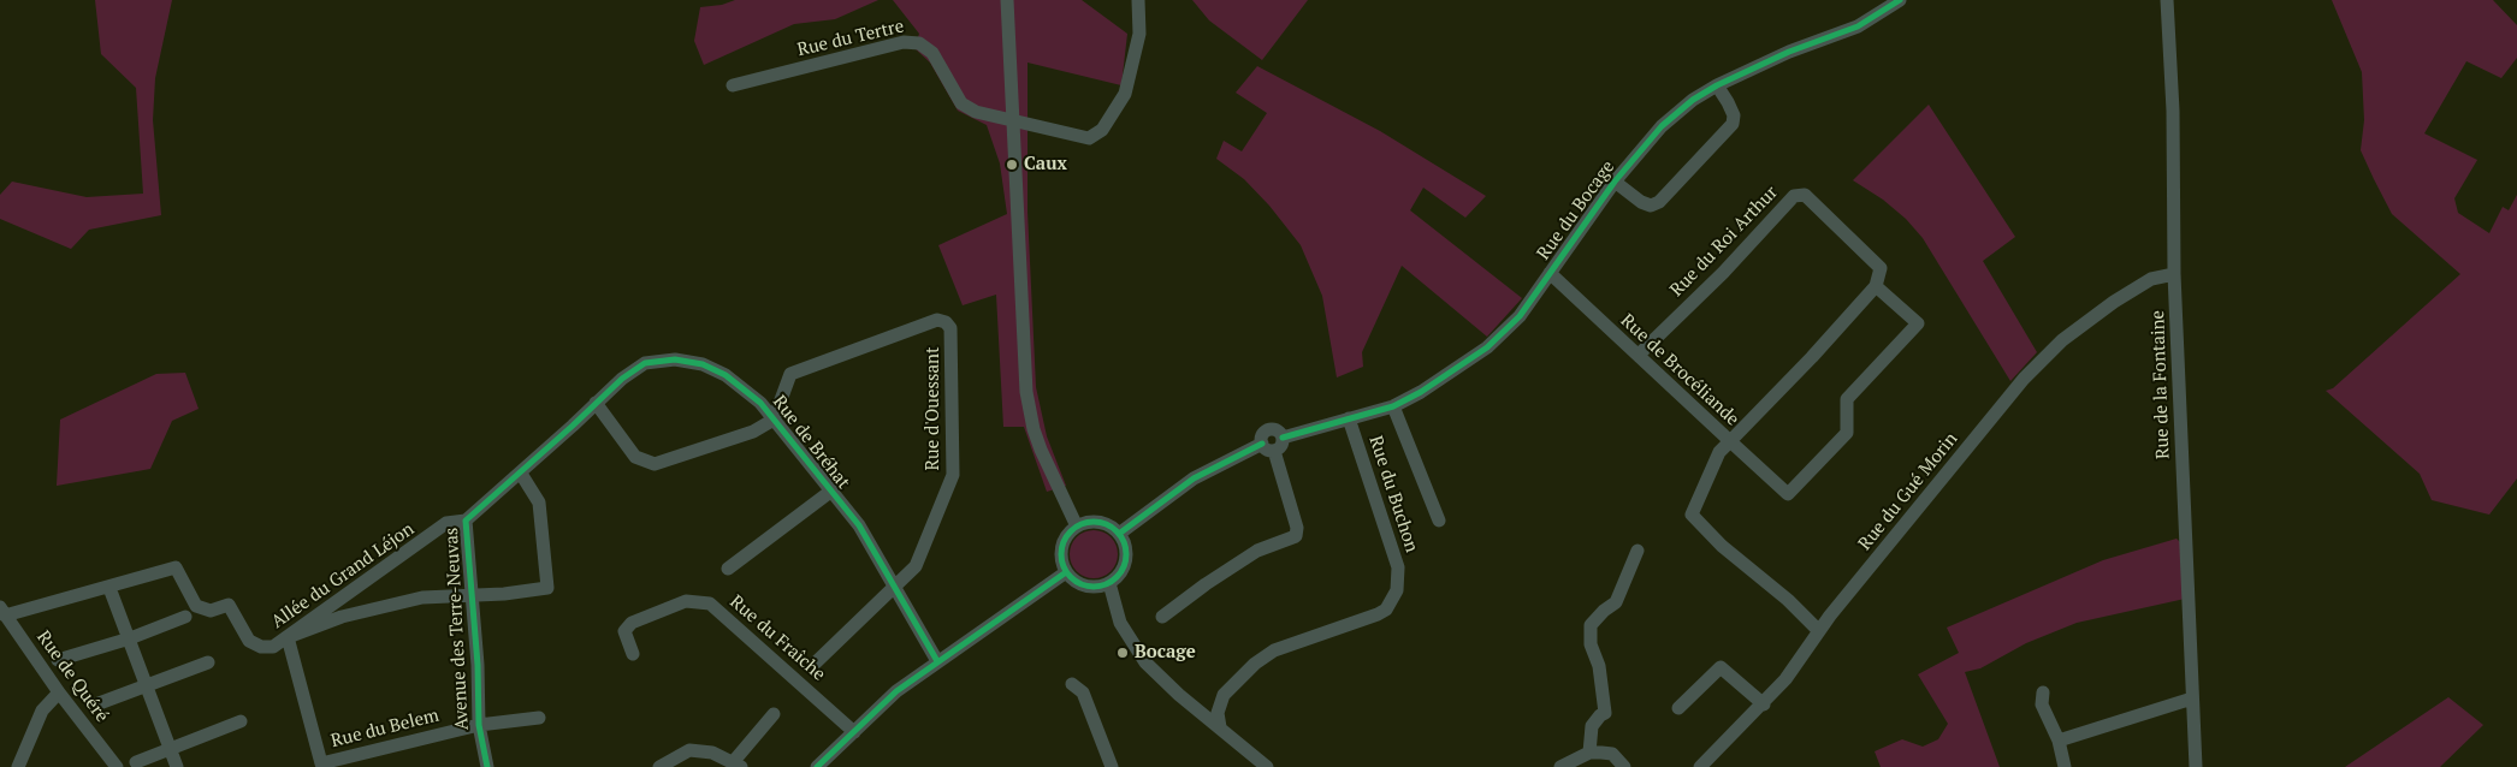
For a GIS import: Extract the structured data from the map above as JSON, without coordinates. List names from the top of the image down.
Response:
{
  "streets": {
    "street": [
      "Rue du Tertre",
      "Rue du Bocage",
      "Rue du Roi Arthur",
      "Rue de Brocéliande",
      "Rue de la Fontaine",
      "Rue d'Ouessant",
      "Rue de Bréhat",
      "Rue du Gué Morin",
      "Rue du Buchon",
      "Allée du Grand Léjon",
      "Avenue des Terre-Neuvas",
      "Rue du Fraîche",
      "Rue de Quéré",
      "Rue du Belem"
    ]
  },
  "crossings": [
    ["Rue du Bocage", "Rue de Brocéliande"],
    ["Rue du Bocage", "Rue du Buchon"],
    ["Rue du Roi Arthur", "Rue de Brocéliande"],
    ["Rue de Brocéliande", "Rue du Gué Morin"],
    ["Rue de la Fontaine", "Rue du Gué Morin"],
    ["Rue d'Ouessant", "Rue de Bréhat"],
    ["Rue de Bréhat", "Avenue des Terre-Neuvas"],
    ["Allée du Grand Léjon", "Avenue des Terre-Neuvas"],
    ["Allée du Grand Léjon", "Rue du Belem"],
    ["Avenue des Terre-Neuvas", "Rue du Belem"]
  ],
  "places": ["Caux", "Bocage"]
}
